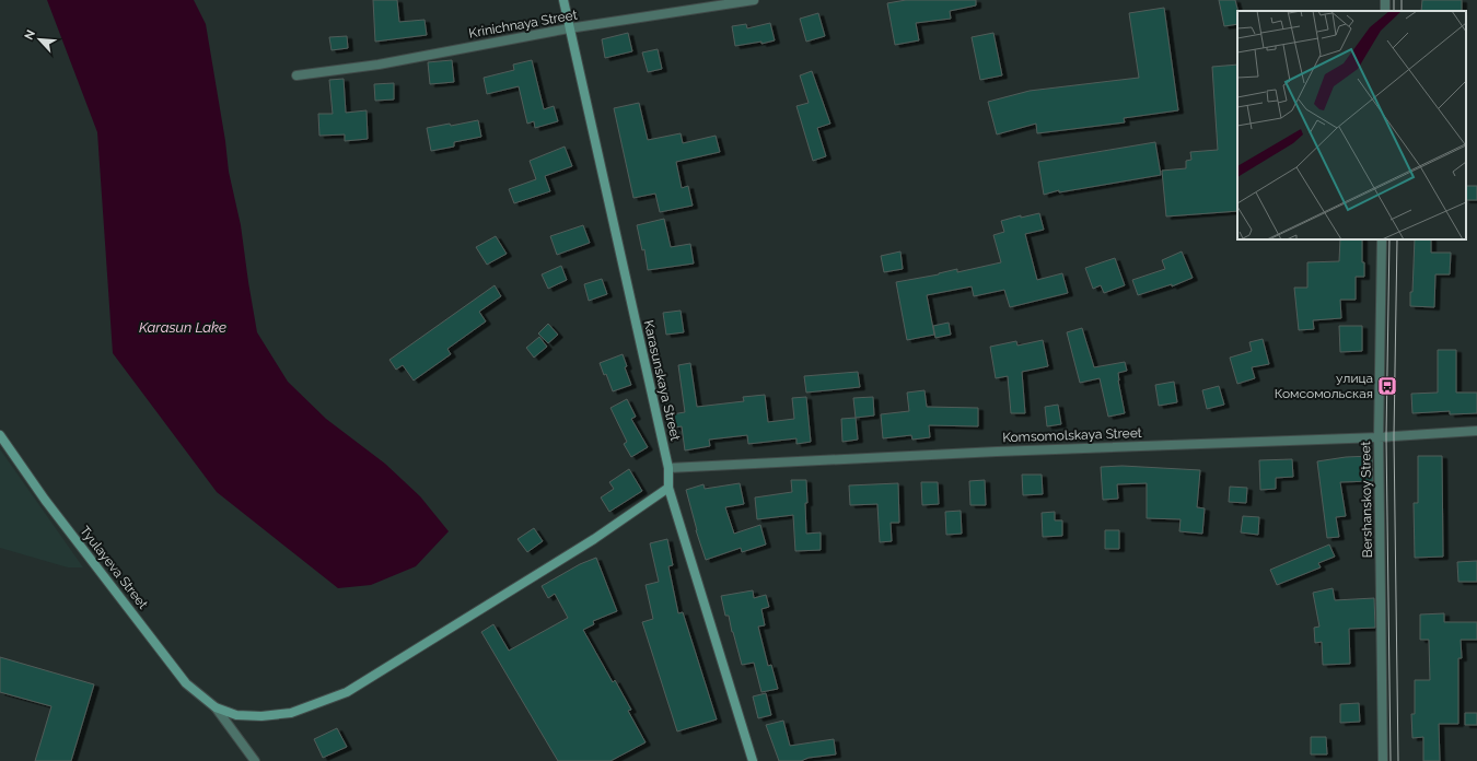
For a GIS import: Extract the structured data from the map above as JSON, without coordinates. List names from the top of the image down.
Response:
{
  "streets": {
    "street": [
      "Krinichnaya Street",
      "Karasunskaya Street",
      "Komsomolskaya Street",
      "Bershanskoy Street",
      "Tyulayeva Street"
    ]
  },
  "crossings": [
    ["Krinichnaya Street", "Karasunskaya Street"],
    ["Karasunskaya Street", "Komsomolskaya Street"],
    ["Karasunskaya Street", "Tyulayeva Street"],
    ["Komsomolskaya Street", "Bershanskoy Street"]
  ],
  "water": ["Karasun Lake"],
  "places": {
    "bus stop": ["улица Комсомольская"]
  },
  "north": "top left"
}
